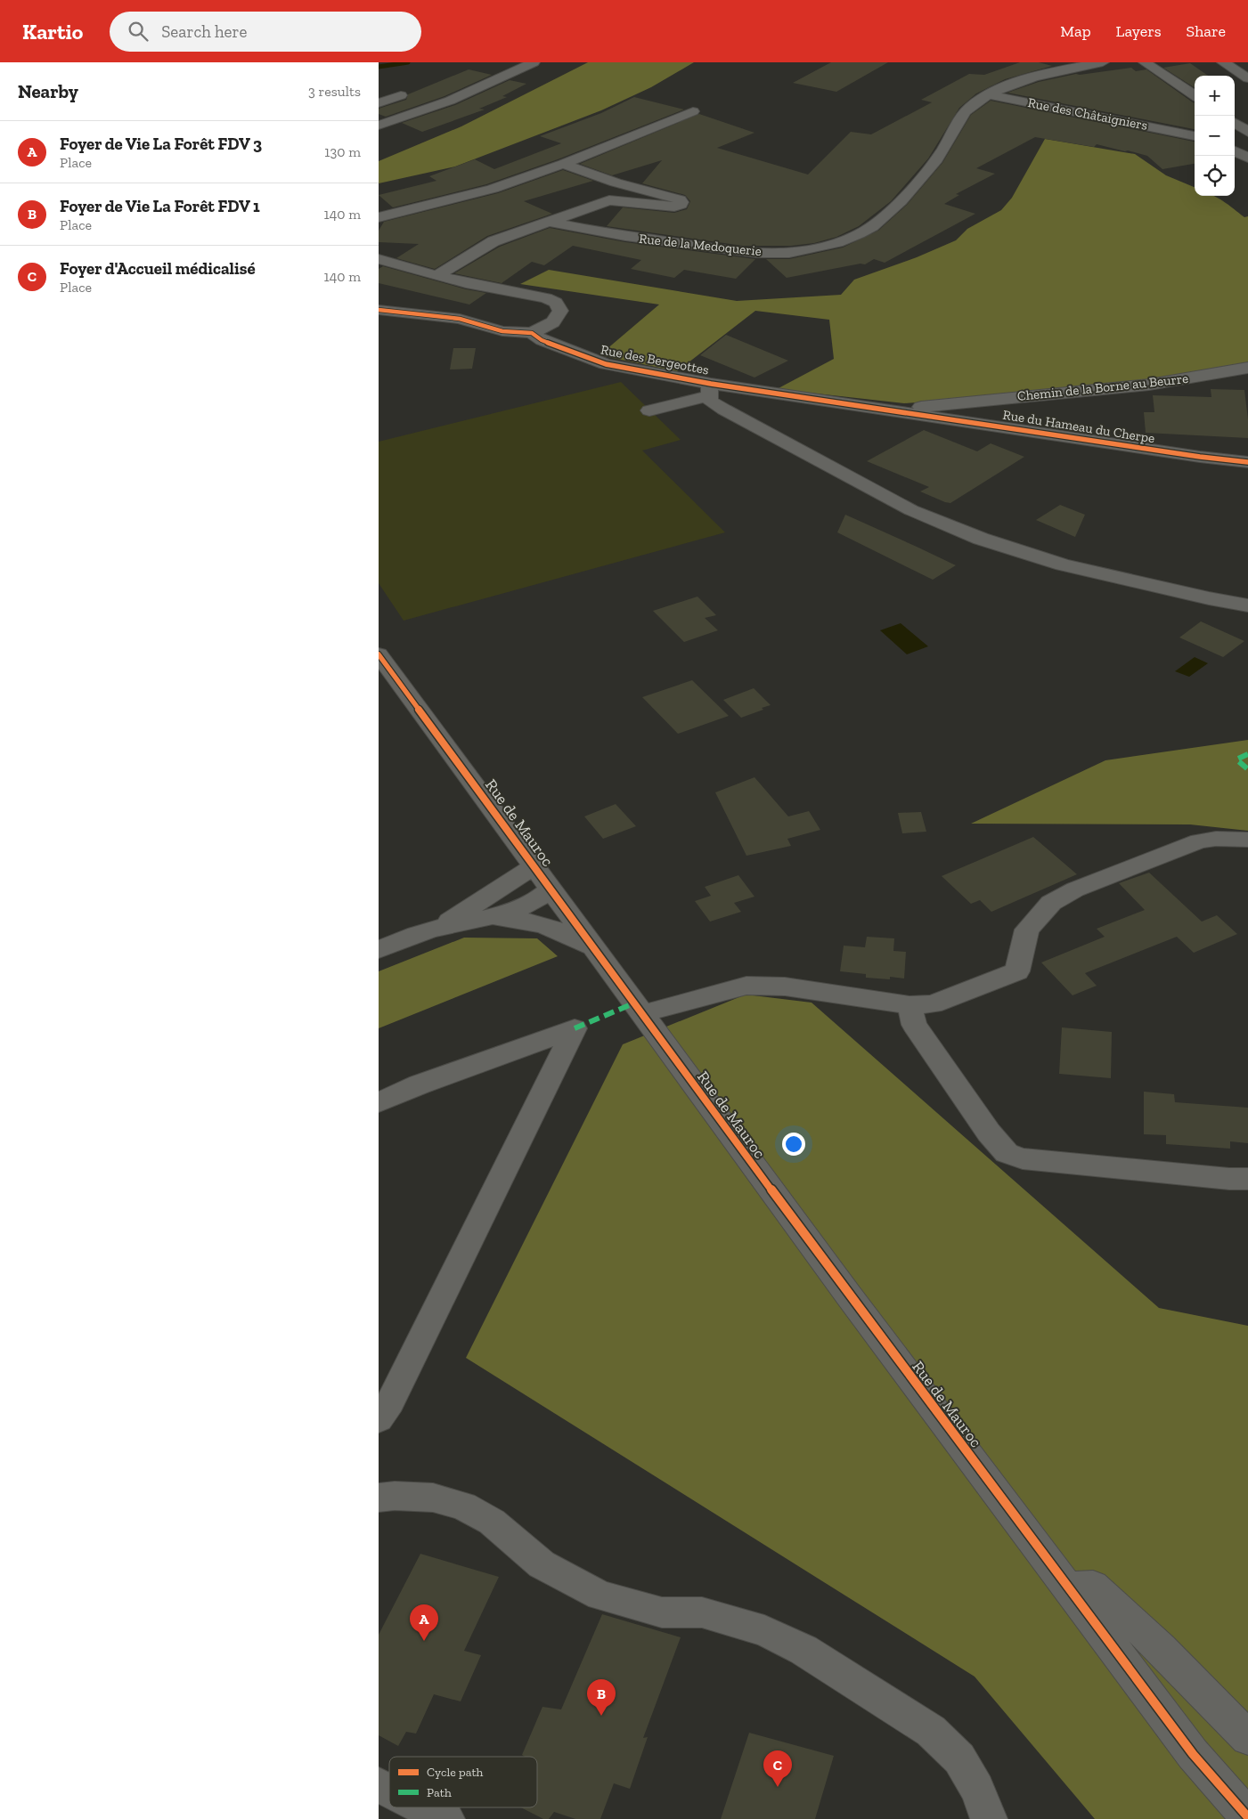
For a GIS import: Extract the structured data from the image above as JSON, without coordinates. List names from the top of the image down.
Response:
{
  "streets": {
    "street": [
      "Rue des Châtaigniers",
      "Rue de la Medoquerie",
      "Rue des Bergeottes",
      "Chemin de la Borne au Beurre",
      "Rue du Hameau du Cherpe",
      "Rue de Mauroc"
    ]
  },
  "crossings": [
    ["Rue des Châtaigniers", "Rue de la Medoquerie"],
    ["Rue des Bergeottes", "Chemin de la Borne au Beurre"],
    ["Rue des Bergeottes", "Rue du Hameau du Cherpe"],
    ["Chemin de la Borne au Beurre", "Rue du Hameau du Cherpe"]
  ],
  "legend": ["Cycle path", "Path"],
  "page": {
    "header": "Kartio",
    "search": "Search here",
    "nav": ["Map", "Layers", "Share"],
    "heading": ["Nearby", "3 results"],
    "map_buttons": ["+", "−"],
    "list": [
      {
        "mark": "A",
        "name": "Foyer de Vie La Forêt FDV 3",
        "note": "Place",
        "value": "130 m"
      },
      {
        "mark": "B",
        "name": "Foyer de Vie La Forêt FDV 1",
        "note": "Place",
        "value": "140 m"
      },
      {
        "mark": "C",
        "name": "Foyer d'Accueil médicalisé",
        "note": "Place",
        "value": "140 m"
      }
    ],
    "pins": ["A", "B", "C"]
  }
}
